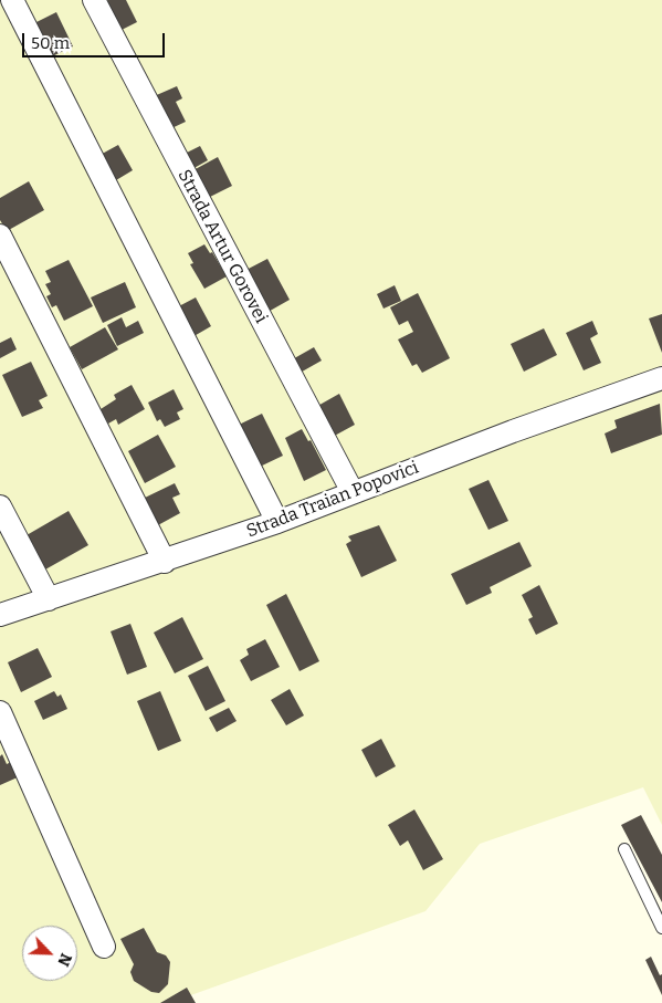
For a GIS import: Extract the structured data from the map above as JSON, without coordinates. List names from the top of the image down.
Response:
{
  "streets": {
    "street": ["Strada Artur Gorovei", "Strada Traian Popovici"]
  },
  "crossings": [
    ["Strada Artur Gorovei", "Strada Traian Popovici"]
  ],
  "scale_bar": "50 m",
  "north": "bottom right"
}
